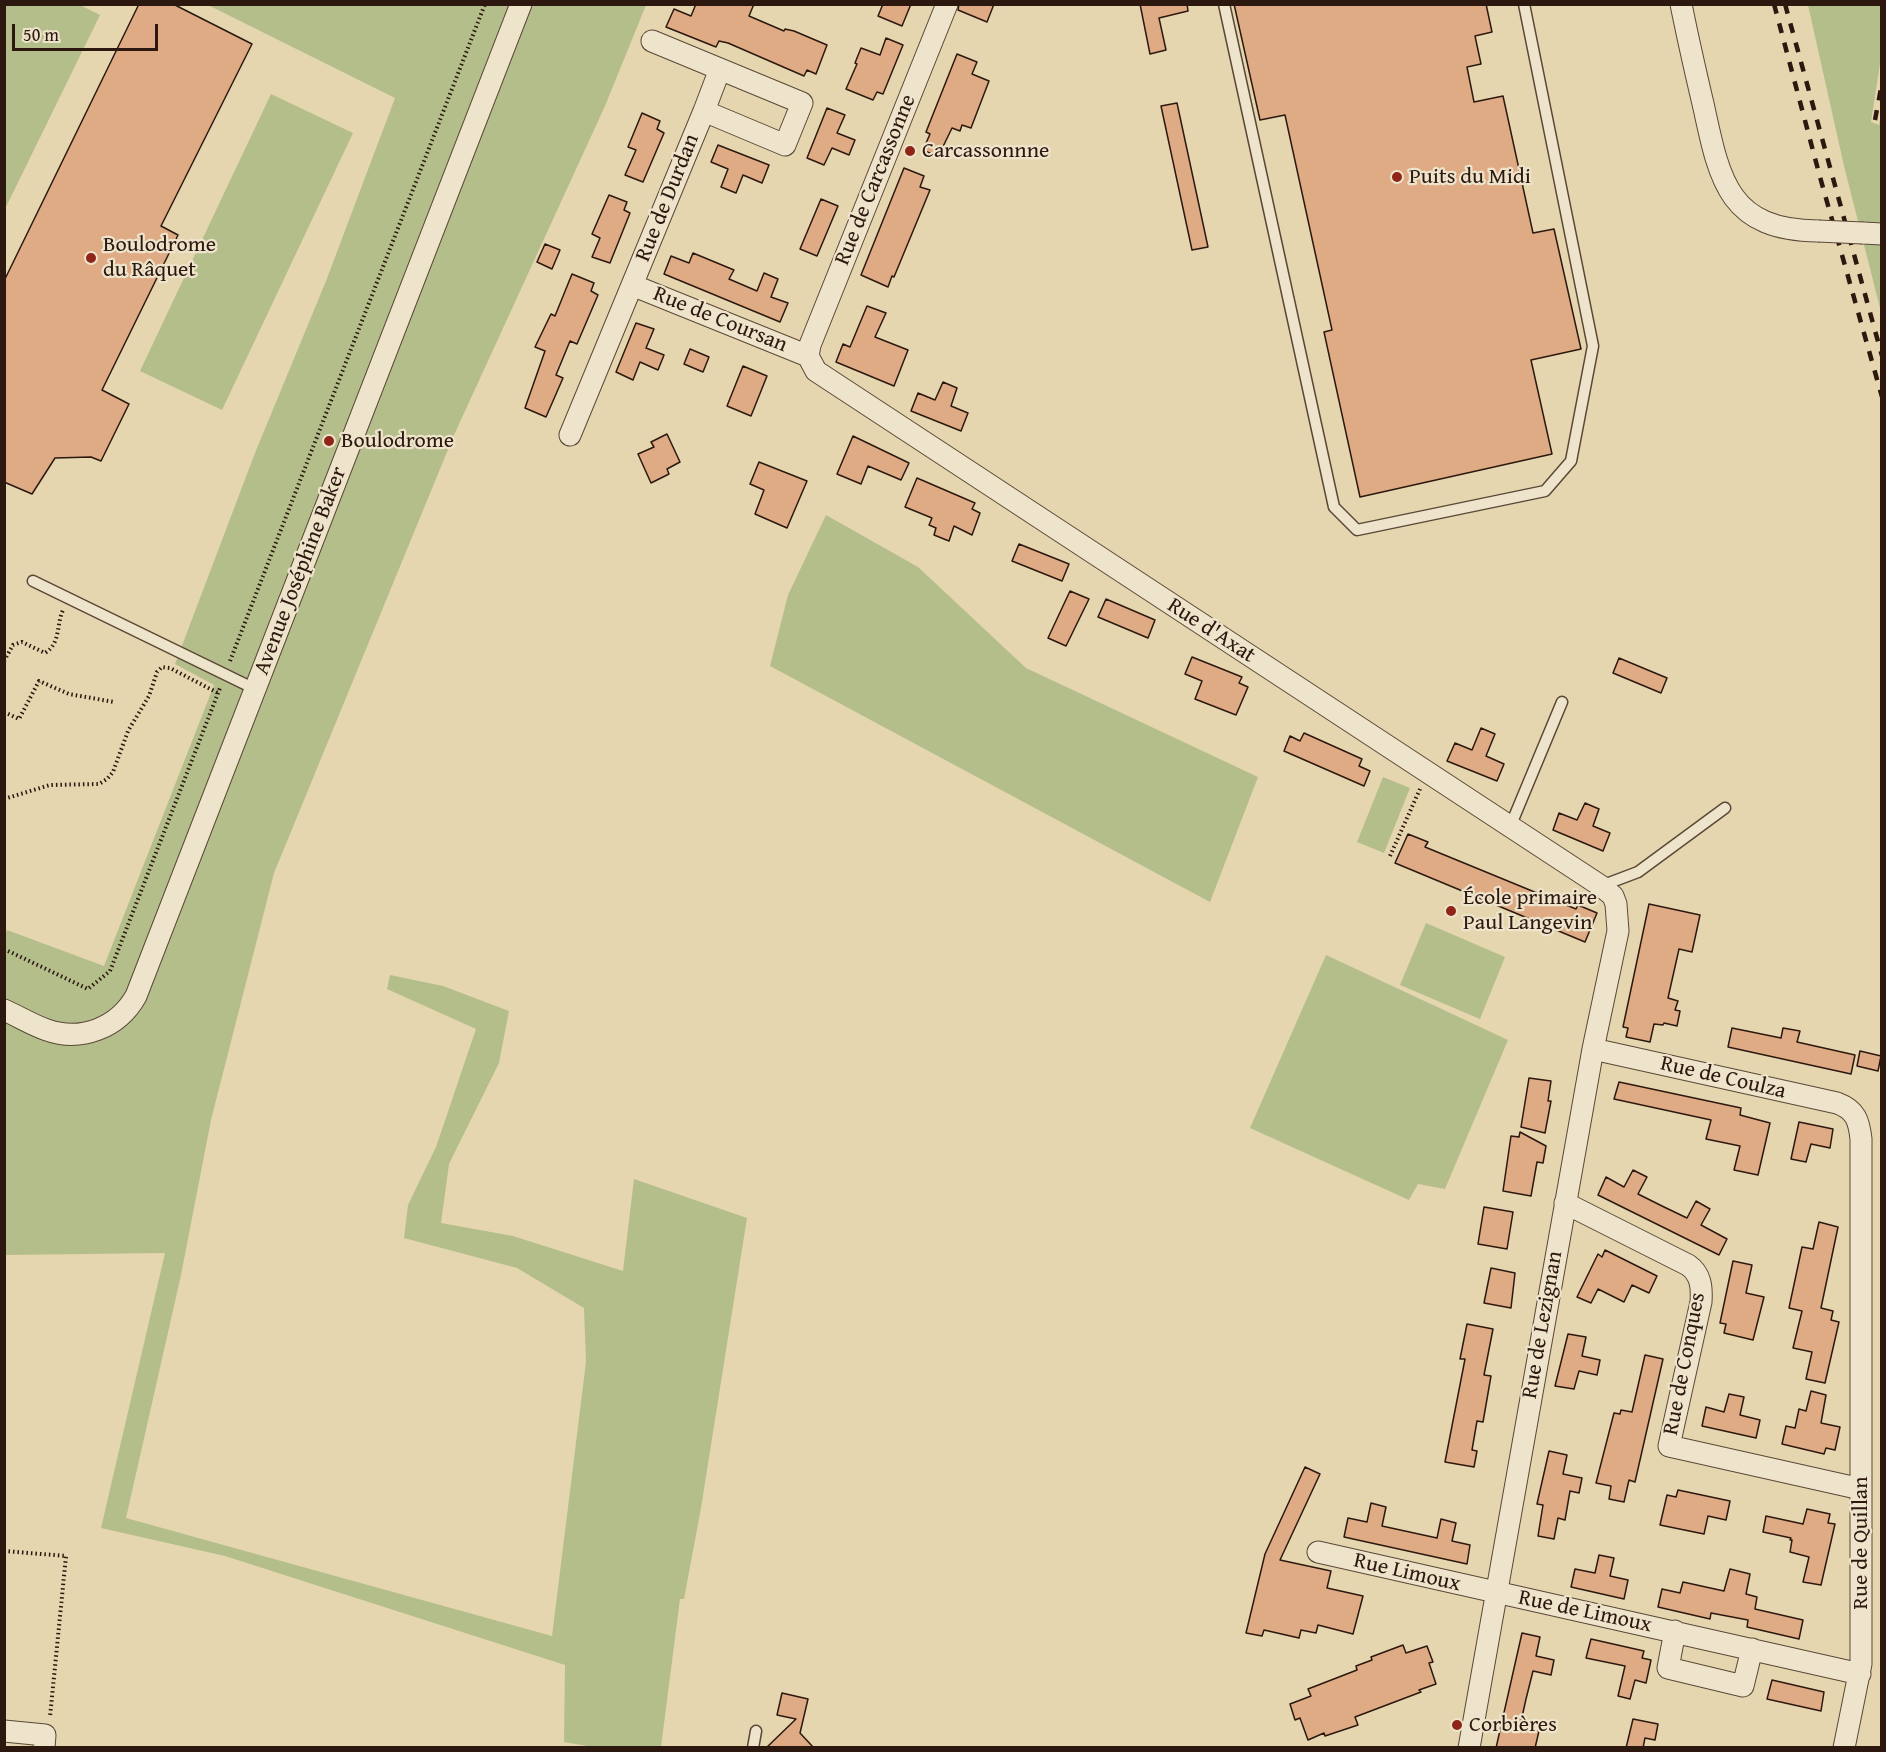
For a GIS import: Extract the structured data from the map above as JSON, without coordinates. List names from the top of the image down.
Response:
{
  "streets": {
    "street": [
      "Rue de Carcassonne",
      "Rue de Durdan",
      "Rue de Coursan",
      "Avenue Joséphine Baker",
      "Rue d'Axat",
      "Rue de Coulza",
      "Rue de Lezignan",
      "Rue de Conques",
      "Rue de Quillan",
      "Rue Limoux",
      "Rue de Limoux"
    ]
  },
  "crossings": [
    ["Rue de Carcassonne", "Rue de Coursan"],
    ["Rue de Carcassonne", "Rue d'Axat"],
    ["Rue de Durdan", "Rue de Coursan"],
    ["Rue de Coursan", "Rue d'Axat"],
    ["Rue d'Axat", "Rue de Lezignan"],
    ["Rue de Coulza", "Rue de Lezignan"],
    ["Rue de Coulza", "Rue de Quillan"],
    ["Rue de Lezignan", "Rue de Conques"],
    ["Rue de Lezignan", "Rue Limoux"],
    ["Rue de Lezignan", "Rue de Limoux"],
    ["Rue de Conques", "Rue de Quillan"],
    ["Rue de Quillan", "Rue de Limoux"],
    ["Rue Limoux", "Rue de Limoux"]
  ],
  "places": [
    "Carcassonnne",
    "Puits du Midi",
    "Boulodrome du Râquet",
    "Boulodrome",
    "École primaire Paul Langevin",
    "Corbières"
  ],
  "scale_bar": "50 m"
}
